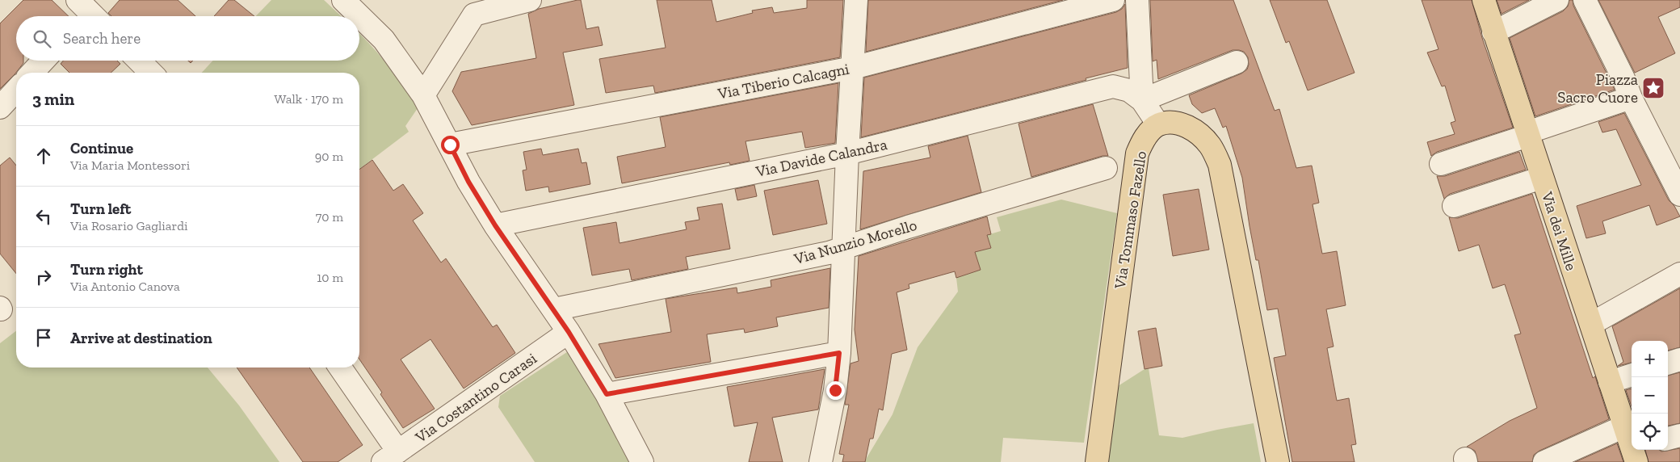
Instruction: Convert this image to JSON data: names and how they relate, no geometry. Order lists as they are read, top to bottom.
{
  "streets": {
    "main road": ["Via Tommaso Fazello", "Via dei Mille"],
    "street": [
      "Via Tiberio Calcagni",
      "Via Davide Calandra",
      "Via Nunzio Morello",
      "Via Costantino Carasi"
    ]
  },
  "places": {
    "place": ["Piazza Sacro Cuore"]
  },
  "page": {
    "search": "Search here",
    "heading": ["3 min", "Walk · 170 m"],
    "list": [
      ["Continue", "Via Maria Montessori", "90 m"],
      ["Turn left", "Via Rosario Gagliardi", "70 m"],
      ["Turn right", "Via Antonio Canova", "10 m"],
      "Arrive at destination"
    ],
    "map_buttons": ["+", "−"]
  }
}
